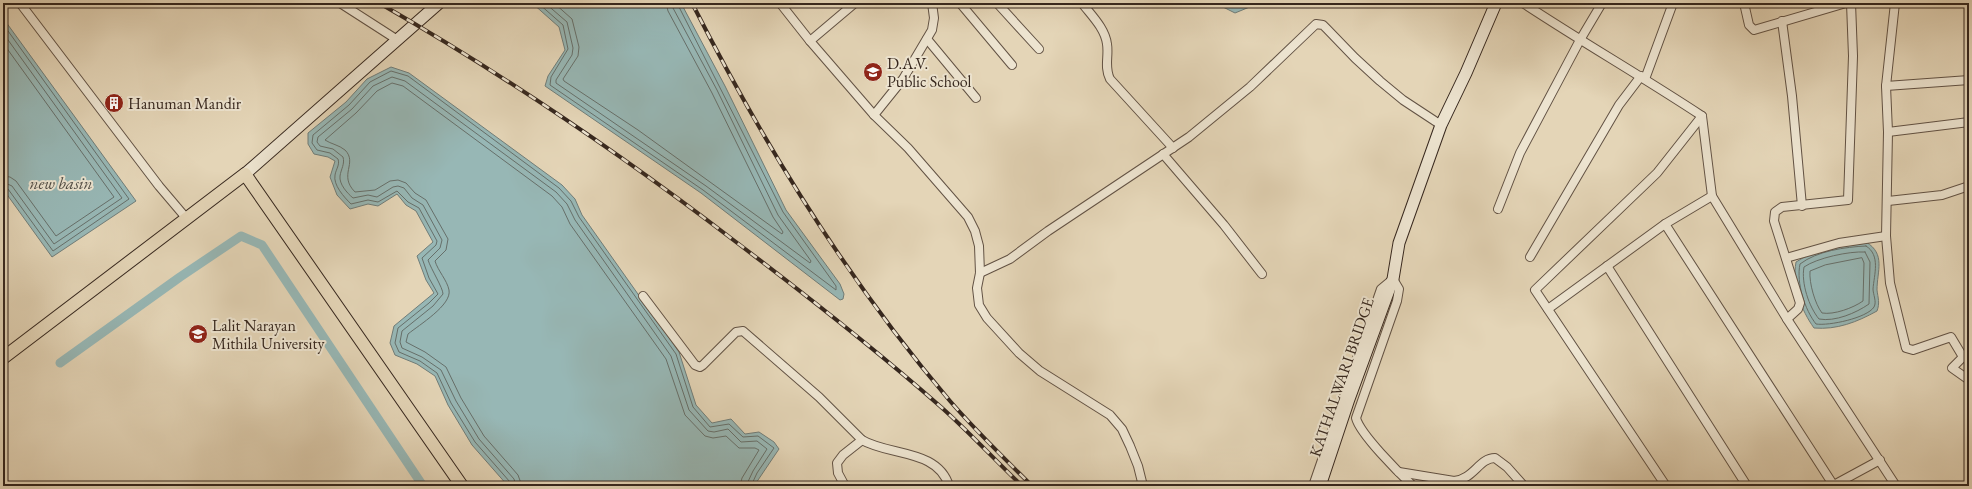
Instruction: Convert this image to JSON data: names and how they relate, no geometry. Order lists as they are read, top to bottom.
{
  "streets": {
    "main road": ["KATHALWARI BRIDGE"]
  },
  "water": ["new basin"],
  "places": {
    "school or university": ["D.A.V. Public School", "Lalit Narayan Mithila University"],
    "building": ["Hanuman Mandir"]
  }
}
